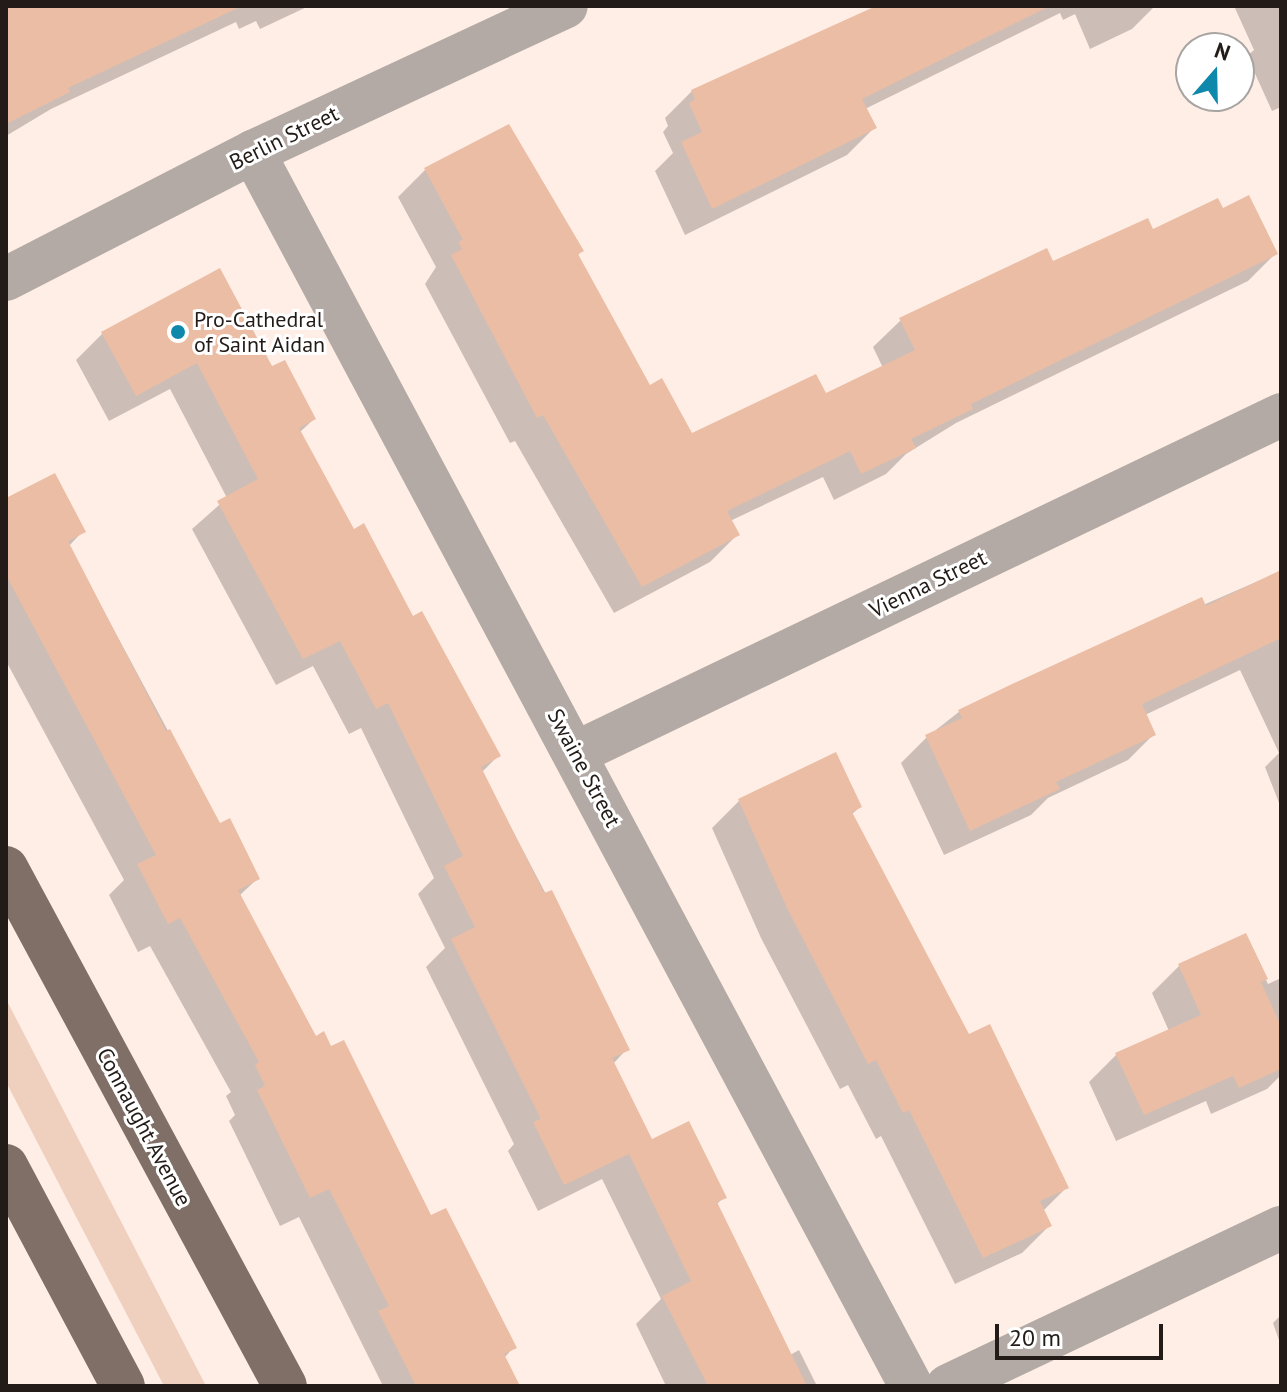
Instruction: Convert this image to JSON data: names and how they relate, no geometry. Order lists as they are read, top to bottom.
{
  "streets": {
    "main road": ["Connaught Avenue"],
    "street": ["Berlin Street", "Vienna Street", "Swaine Street"]
  },
  "crossings": [
    ["Berlin Street", "Swaine Street"],
    ["Vienna Street", "Swaine Street"]
  ],
  "places": ["Pro-Cathedral of Saint Aidan"],
  "scale_bar": "20 m",
  "north": "top"
}
